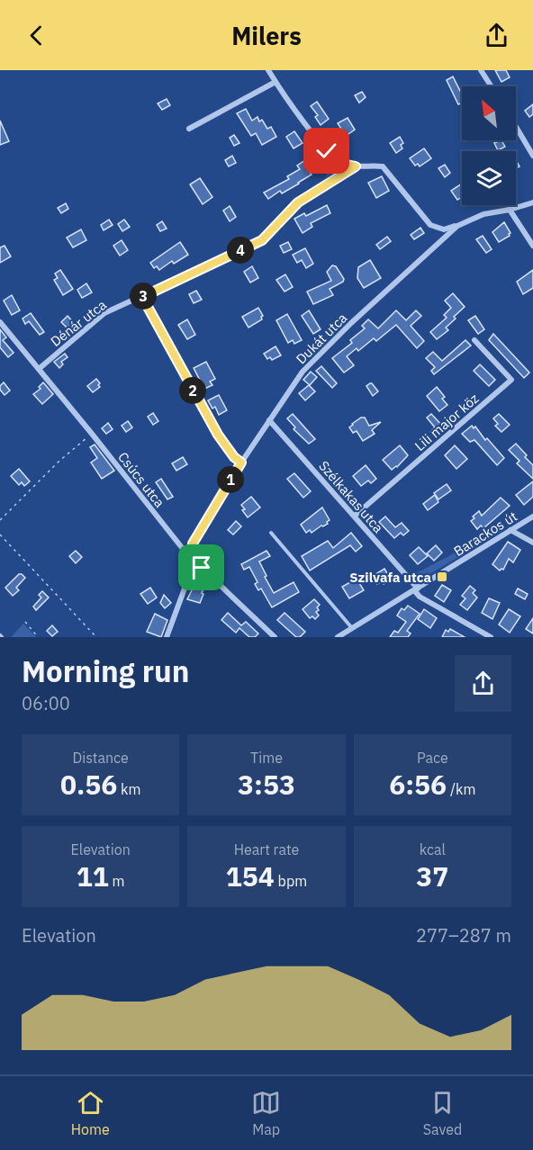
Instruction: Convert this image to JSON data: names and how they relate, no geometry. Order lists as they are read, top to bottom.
{
  "streets": {
    "street": [
      "Dénár utca",
      "Dukát utca",
      "Lili major köz",
      "Csúcs utca",
      "Szélkakas utca",
      "Barackos út"
    ]
  },
  "crossings": [
    ["Dénár utca", "Csúcs utca"],
    ["Dukát utca", "Csúcs utca"],
    ["Dukát utca", "Szélkakas utca"],
    ["Lili major köz", "Szélkakas utca"],
    ["Szélkakas utca", "Barackos út"]
  ],
  "places": {
    "transit": ["Szilvafa utca"]
  },
  "north": "top left",
  "page": {
    "header": "Milers",
    "pins": [
      "4",
      "3",
      "2",
      "1"
    ],
    "heading": ["Morning run", "06:00"],
    "stats": [
      ["Distance", "0.56 km"],
      ["Time", "3:53"],
      ["Pace", "6:56 /km"],
      ["Elevation", "11 m"],
      ["Heart rate", "154 bpm"],
      ["kcal", "37"]
    ],
    "chart": ["Elevation", "277–287 m"],
    "tabs": ["Home", "Map", "Saved"]
  }
}
